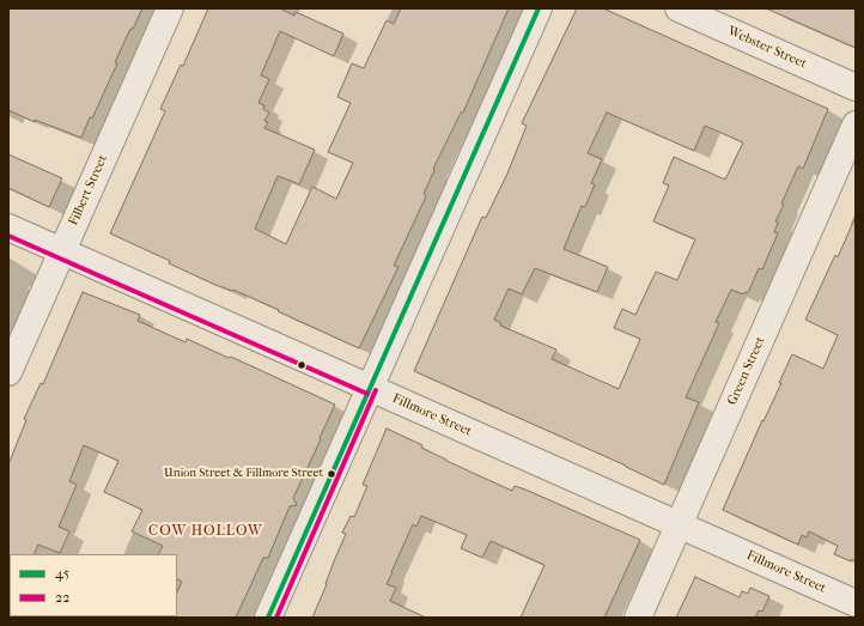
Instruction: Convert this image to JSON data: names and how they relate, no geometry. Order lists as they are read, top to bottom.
{
  "streets": {
    "street": [
      "Webster Street",
      "Filbert Street",
      "Green Street",
      "Fillmore Street"
    ]
  },
  "crossings": [
    ["Filbert Street", "Fillmore Street"],
    ["Green Street", "Fillmore Street"]
  ],
  "districts": ["COW HOLLOW"],
  "places": ["Union Street & Fillmore Street"],
  "lines": ["transit line 45", "transit line 22"],
  "legend": ["45", "22"]
}
